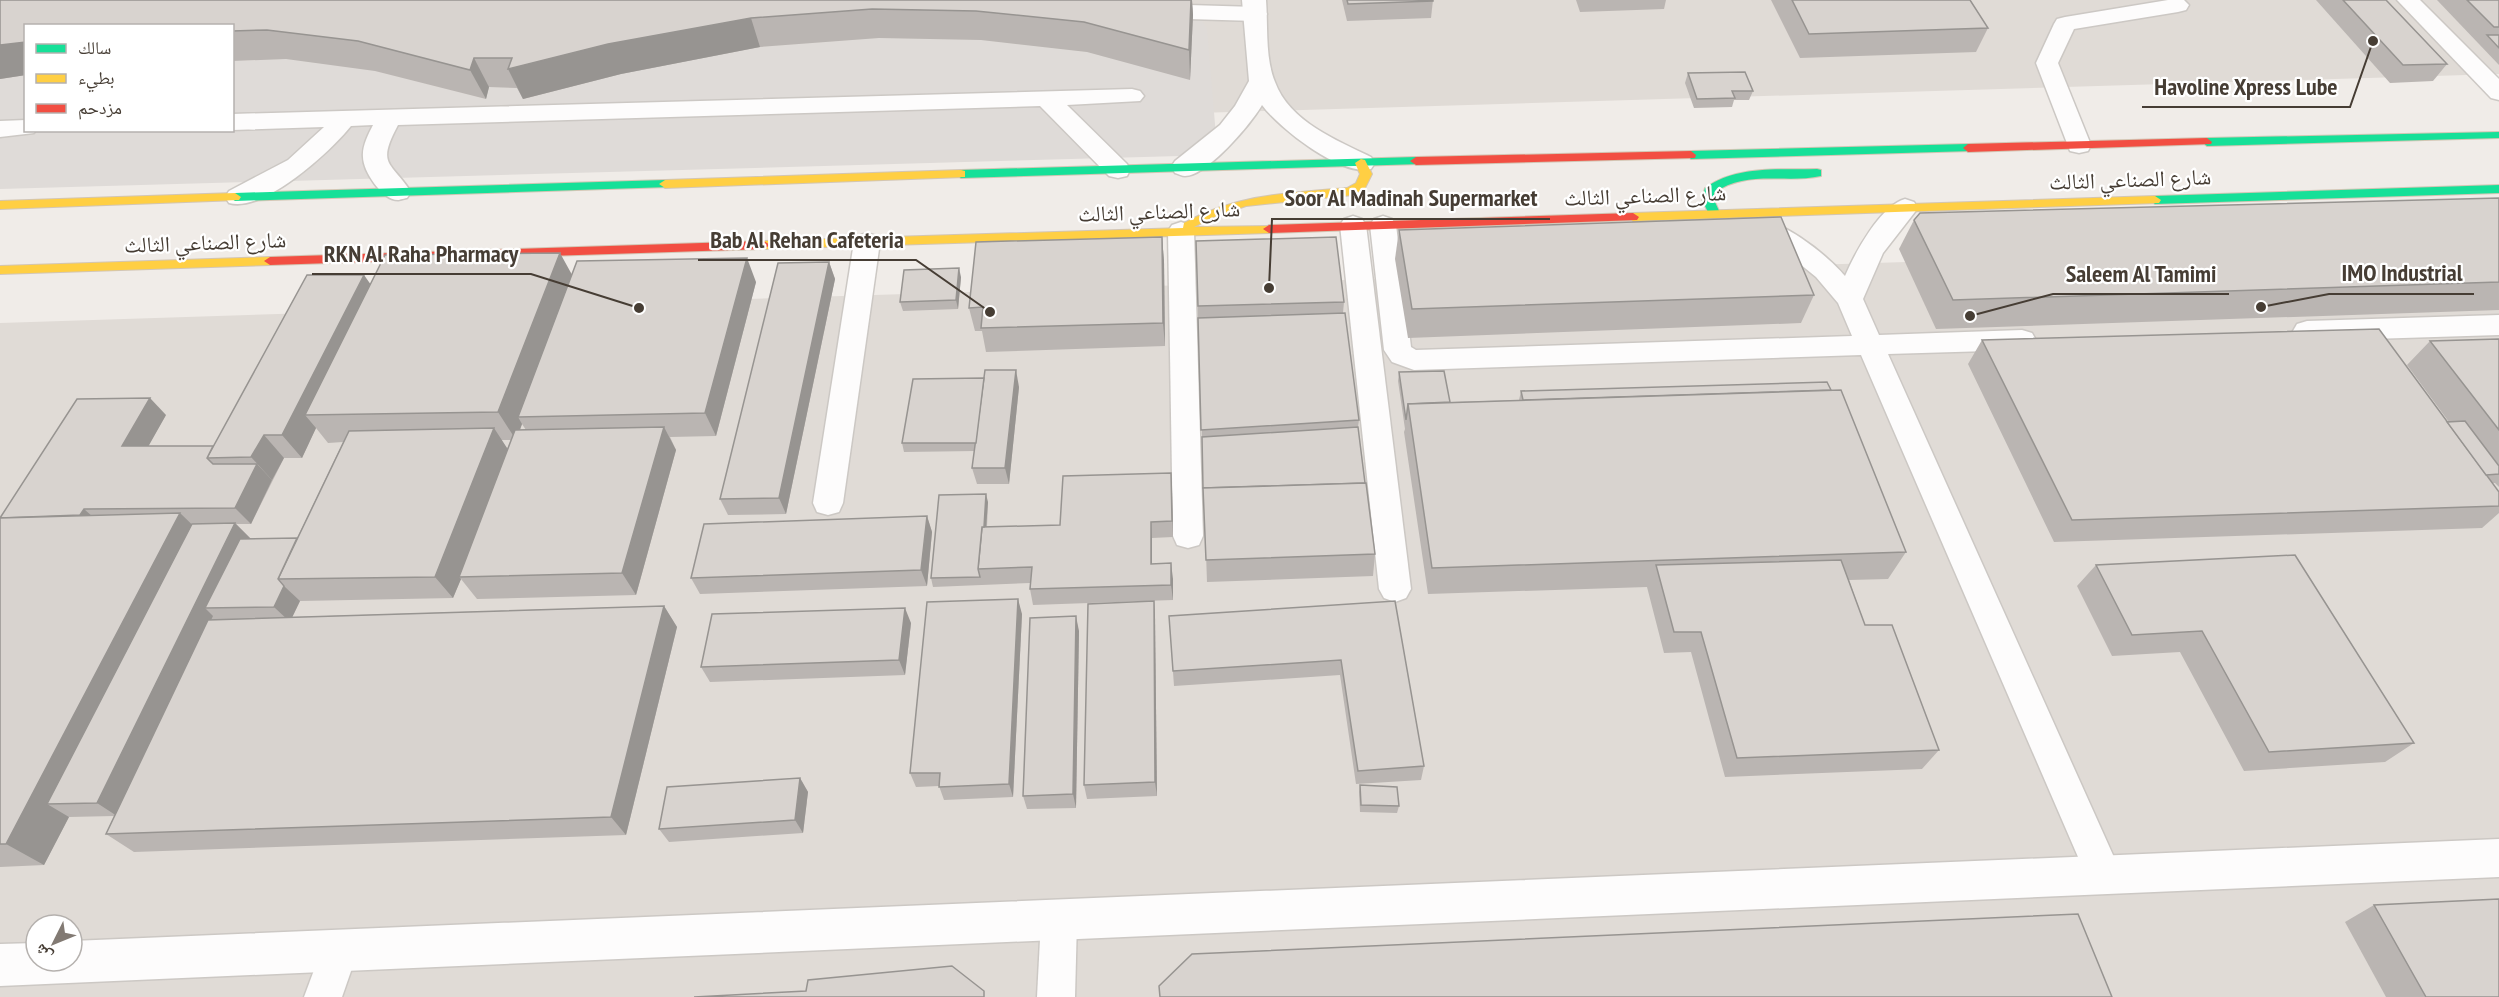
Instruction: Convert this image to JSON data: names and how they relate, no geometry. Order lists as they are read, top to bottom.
{
  "streets": {
    "main road": ["شارع الصناعي الثالث"]
  },
  "places": [
    "Havoline Xpress Lube",
    "Soor Al Madinah Supermarket",
    "IMO Industrial",
    "RKN Al Raha Pharmacy",
    "Bab Al Rehan Cafeteria",
    "Saleem Al Tamimi"
  ],
  "legend": ["سالك", "بطيء", "مزدحم"],
  "north": "bottom left"
}
